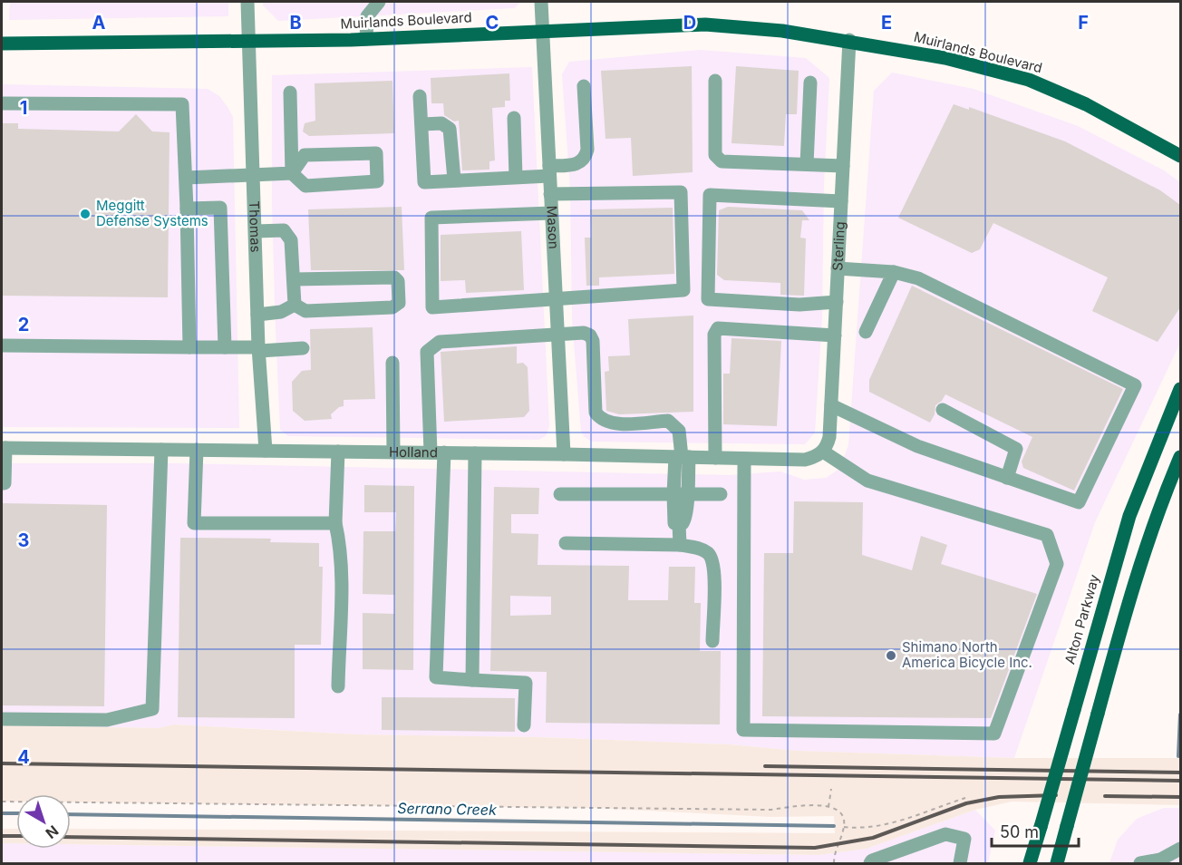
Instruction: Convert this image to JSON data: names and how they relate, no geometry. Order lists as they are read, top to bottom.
{
  "streets": {
    "main road": ["Muirlands Boulevard", "Alton Parkway"],
    "street": [
      "Thomas",
      "Mason",
      "Sterling",
      "Holland"
    ]
  },
  "crossings": [
    ["Muirlands Boulevard", "Thomas"],
    ["Muirlands Boulevard", "Mason"],
    ["Muirlands Boulevard", "Sterling"],
    ["Thomas", "Holland"],
    ["Mason", "Holland"],
    ["Sterling", "Holland"]
  ],
  "water": ["Serrano Creek"],
  "places": ["Meggitt Defense Systems", "Shimano North America Bicycle Inc."],
  "scale_bar": "50 m",
  "north": "bottom right",
  "grid": {
    "columns": [
      "A",
      "B",
      "C",
      "D",
      "E",
      "F"
    ],
    "rows": [
      "1",
      "2",
      "3",
      "4"
    ]
  }
}
